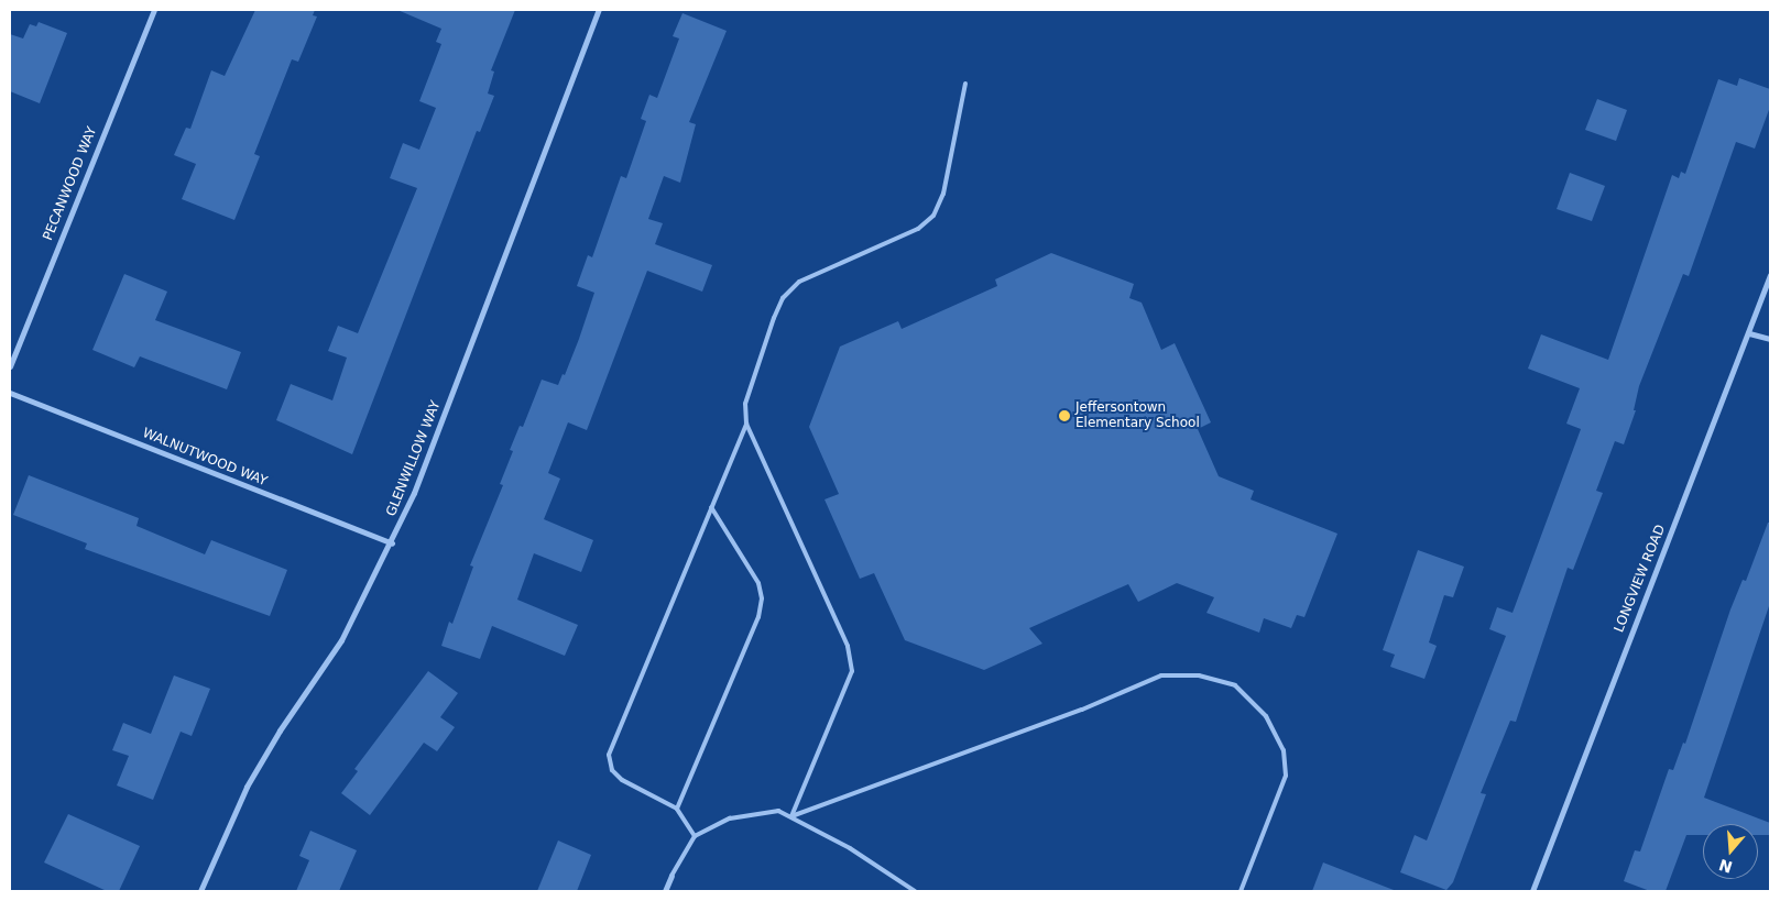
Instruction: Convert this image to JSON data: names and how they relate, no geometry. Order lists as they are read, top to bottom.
{
  "streets": {
    "street": [
      "PECANWOOD WAY",
      "WALNUTWOOD WAY",
      "GLENWILLOW WAY",
      "LONGVIEW ROAD"
    ]
  },
  "crossings": [
    ["WALNUTWOOD WAY", "GLENWILLOW WAY"]
  ],
  "places": ["Jeffersontown Elementary School"],
  "north": "bottom"
}
